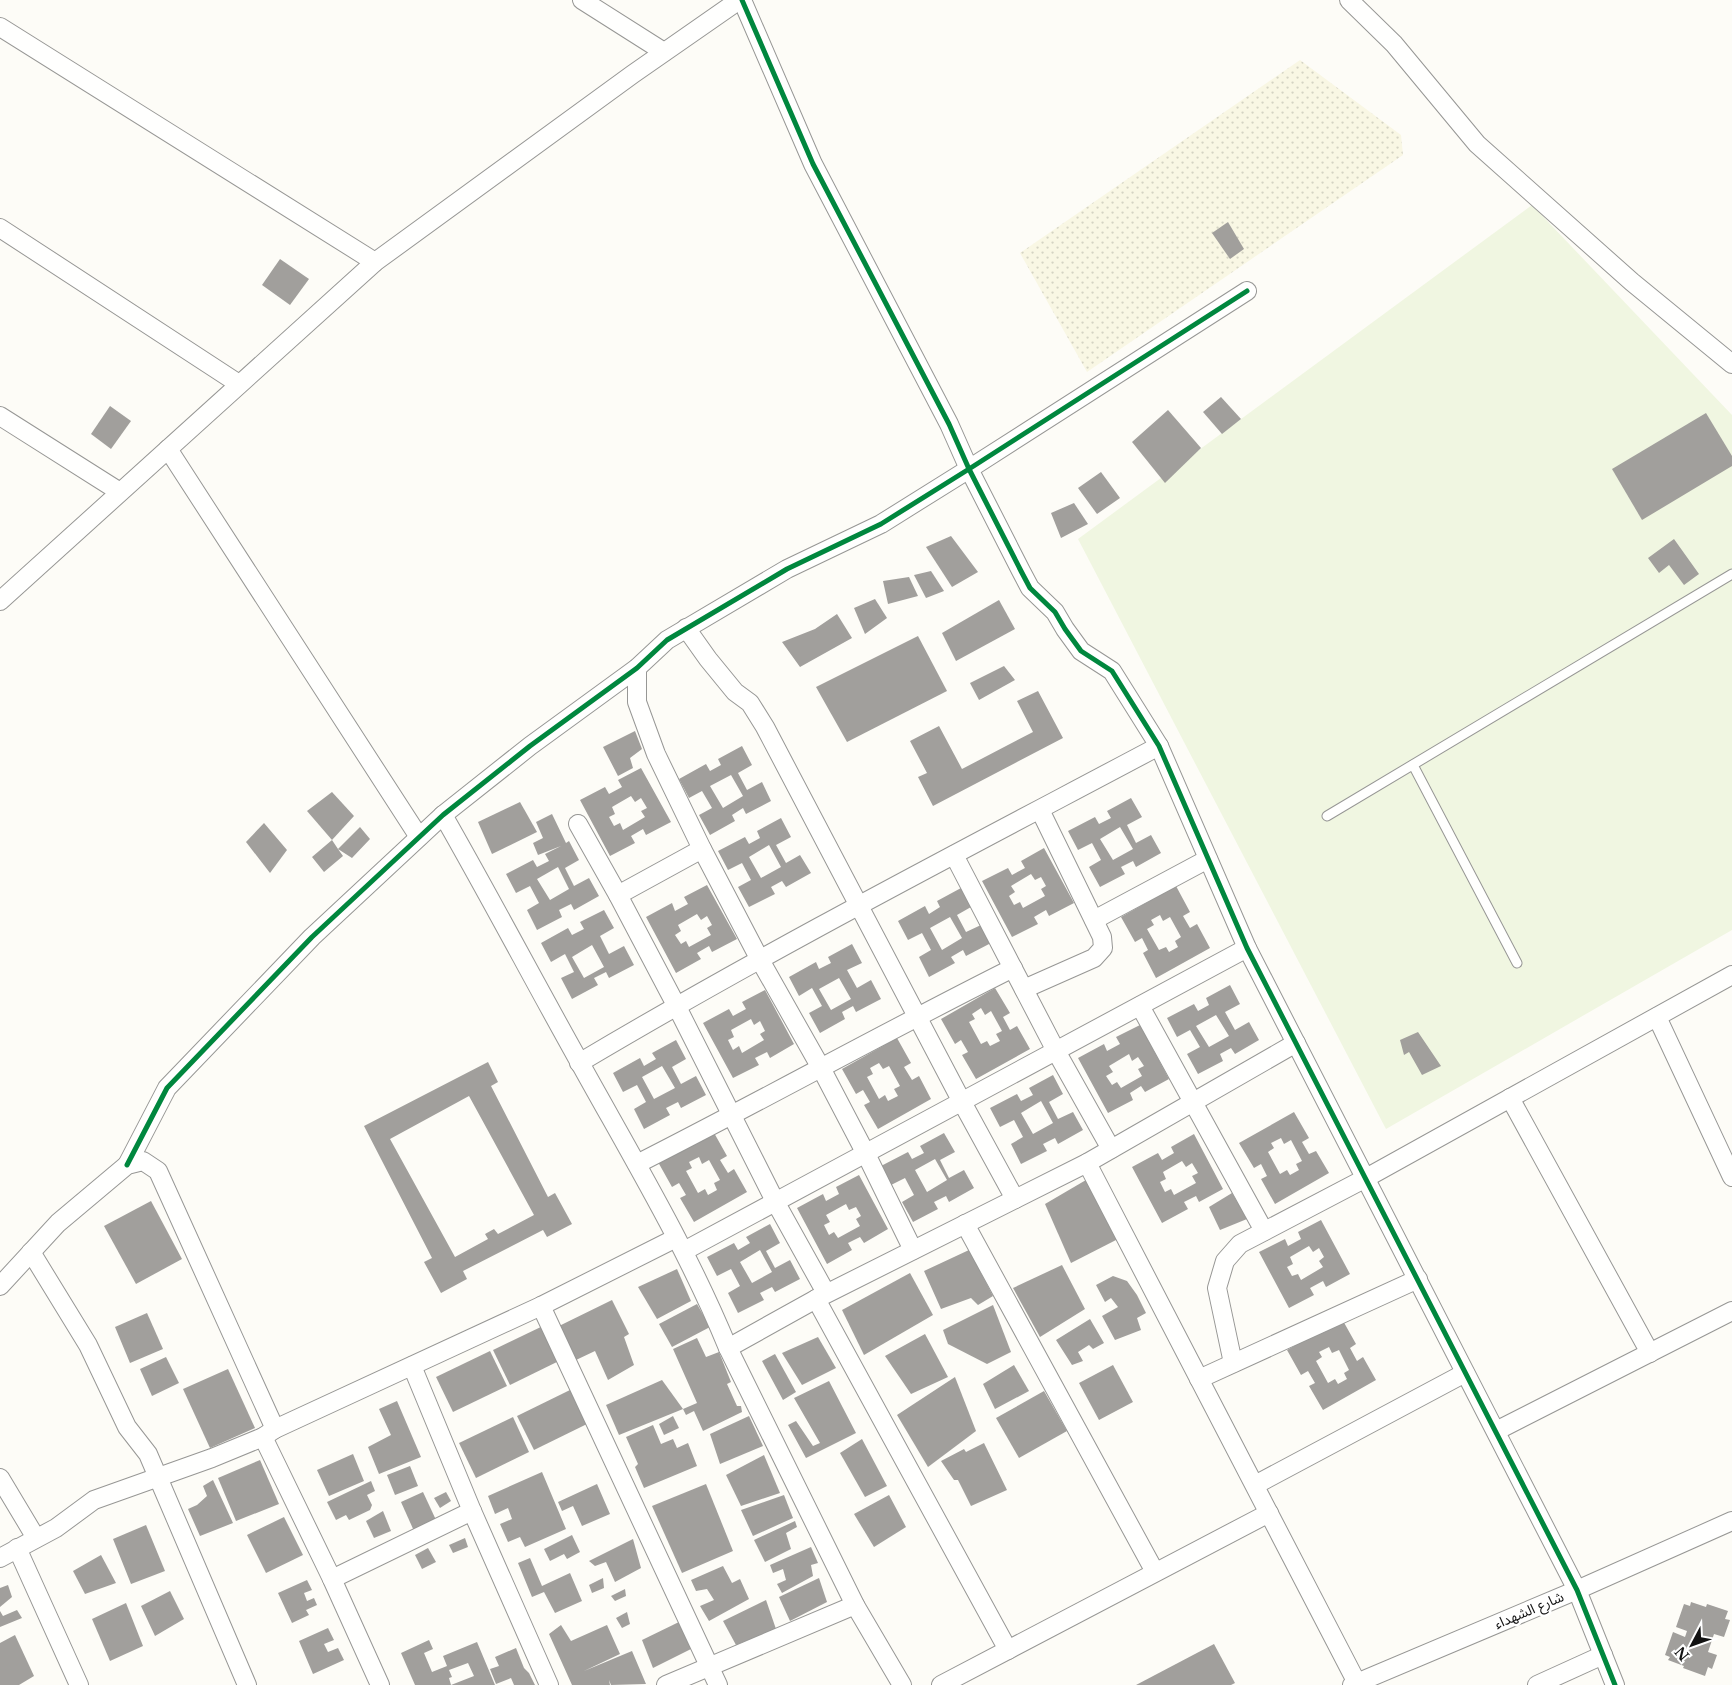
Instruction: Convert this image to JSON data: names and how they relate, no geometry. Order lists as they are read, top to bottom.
{
  "streets": {
    "street": ["شارع الشهداء"]
  },
  "north": "bottom left"
}
